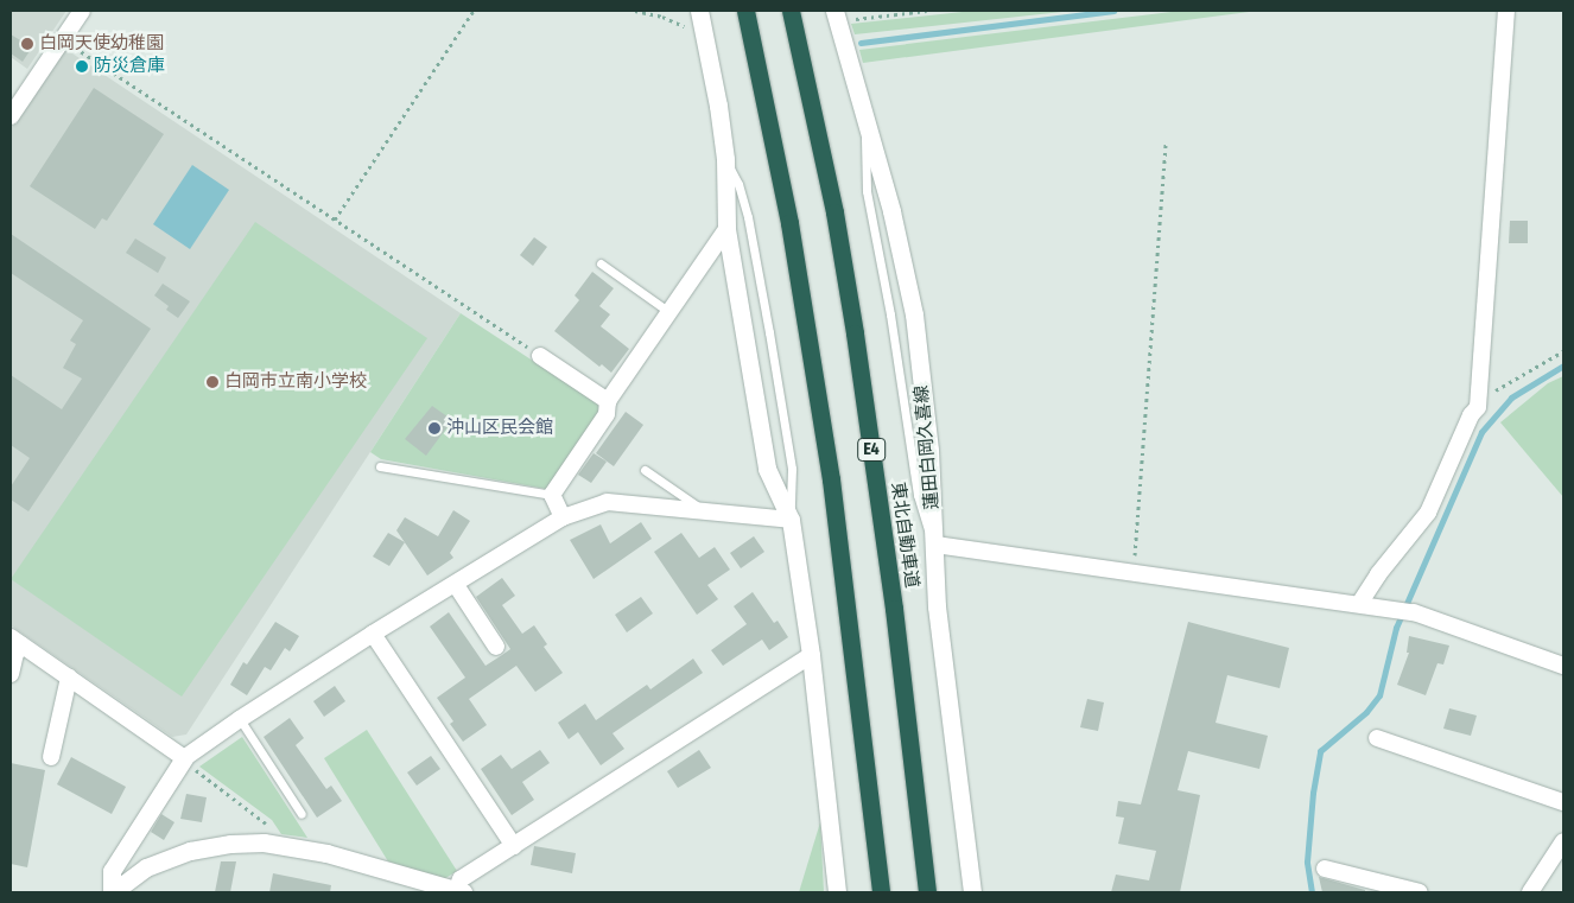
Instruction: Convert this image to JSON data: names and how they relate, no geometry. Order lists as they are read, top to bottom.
{
  "streets": {
    "highway": ["E4", "東北自動車道"],
    "street": ["蓮田白岡久喜線"]
  },
  "places": [
    "白岡天使幼稚園",
    "防災倉庫",
    "白岡市立南小学校",
    "沖山区民会館"
  ]
}
